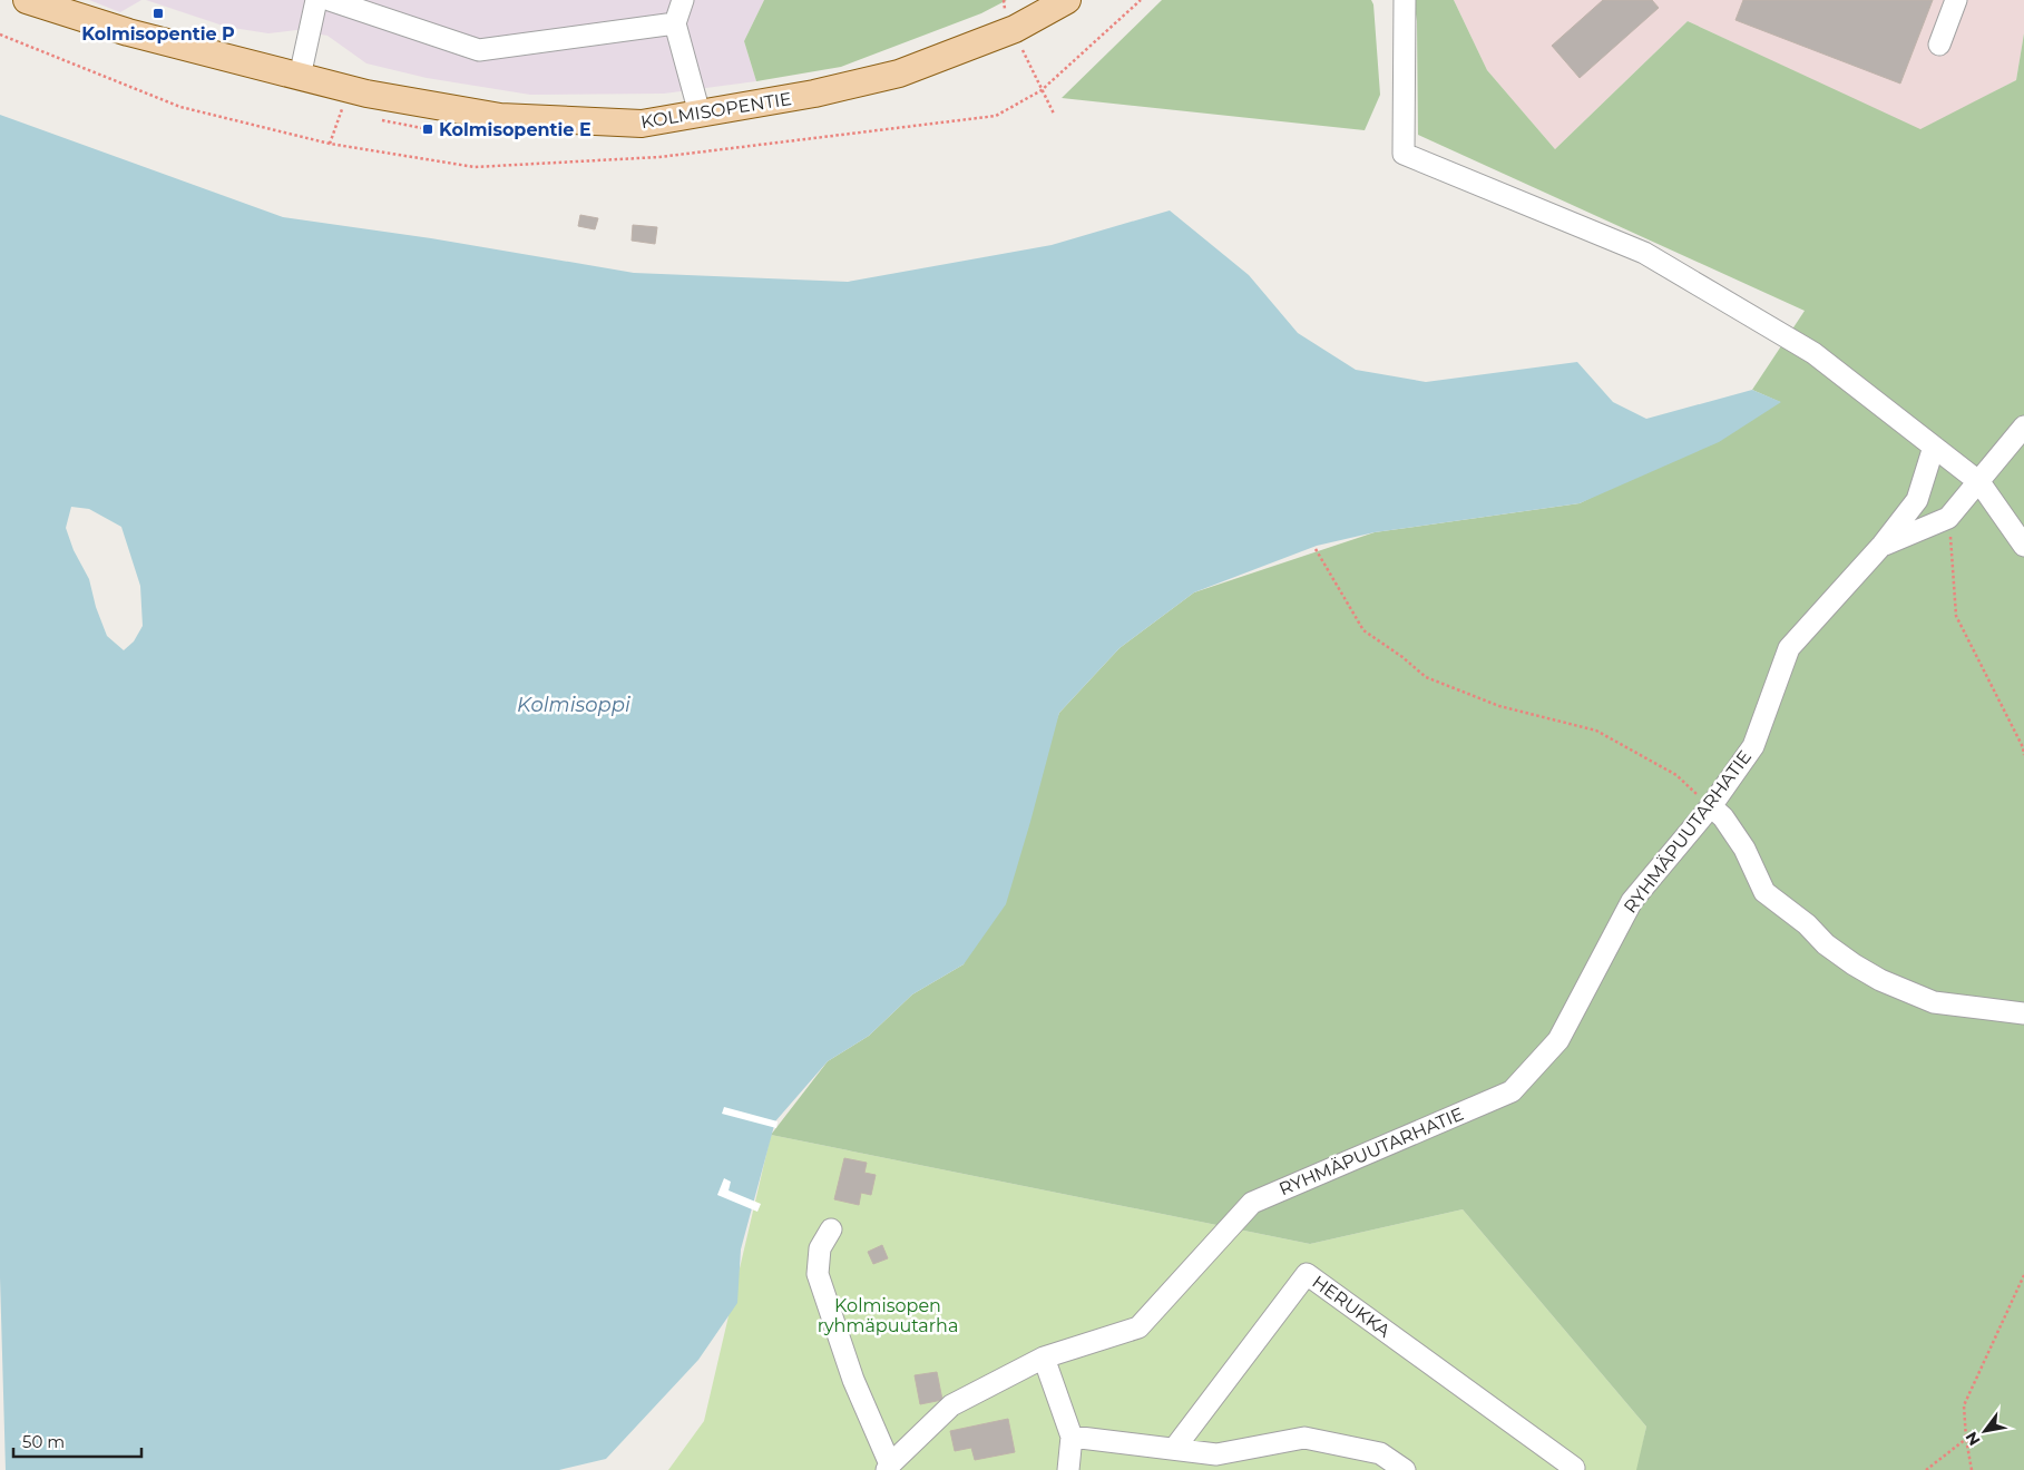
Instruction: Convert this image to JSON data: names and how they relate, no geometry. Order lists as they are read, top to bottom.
{
  "streets": {
    "main road": ["KOLMISOPENTIE"],
    "street": ["RYHMÄPUUTARHATIE", "HERUKKA"]
  },
  "water": ["Kolmisoppi"],
  "parks": ["Kolmisopen ryhmäpuutarha"],
  "places": {
    "transit": ["Kolmisopentie P", "Kolmisopentie E"]
  },
  "scale_bar": "50 m",
  "north": "bottom left"
}
